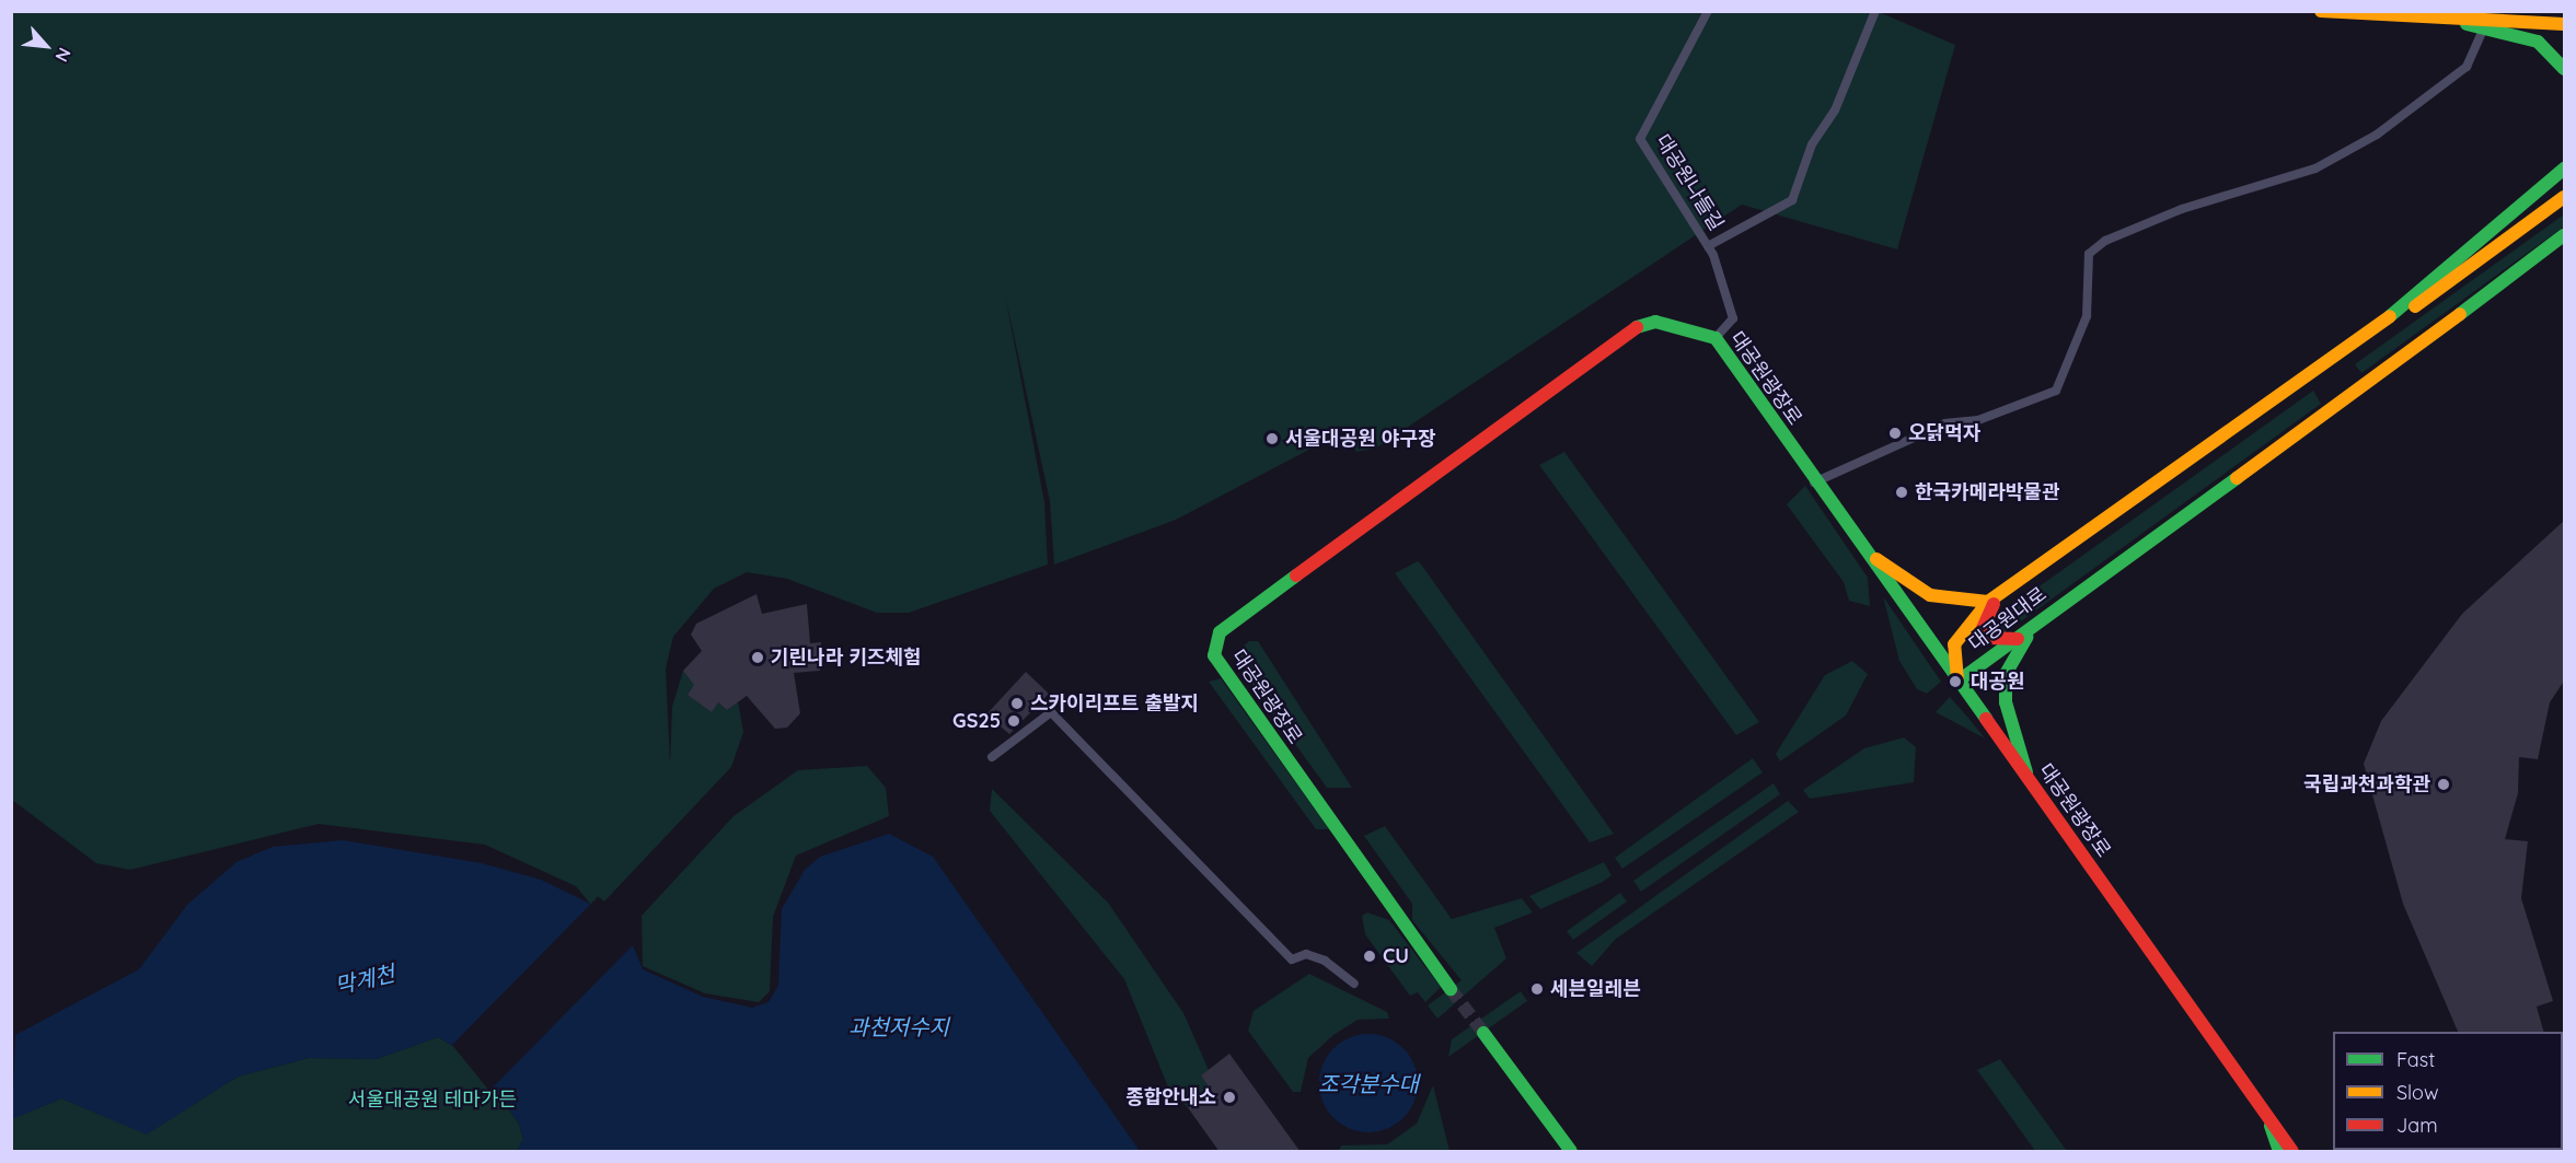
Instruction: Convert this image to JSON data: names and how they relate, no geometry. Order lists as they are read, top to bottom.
{
  "streets": {
    "main road": ["대공원광장로", "대공원대로"],
    "street": ["대공원나들길"]
  },
  "crossings": [
    ["대공원나들길", "대공원광장로"],
    ["대공원광장로", "대공원대로"]
  ],
  "water": ["막계천", "과천저수지", "조각분수대"],
  "parks": ["서울대공원 테마가든"],
  "places": [
    "오닭먹자",
    "서울대공원 야구장",
    "한국카메라박물관",
    "기린나라 키즈체험",
    "대공원",
    "스카이리프트 출발지",
    "GS25",
    "국립과천과학관",
    "CU",
    "세븐일레븐",
    "종합안내소"
  ],
  "legend": ["Fast", "Slow", "Jam"],
  "north": "bottom right"
}
